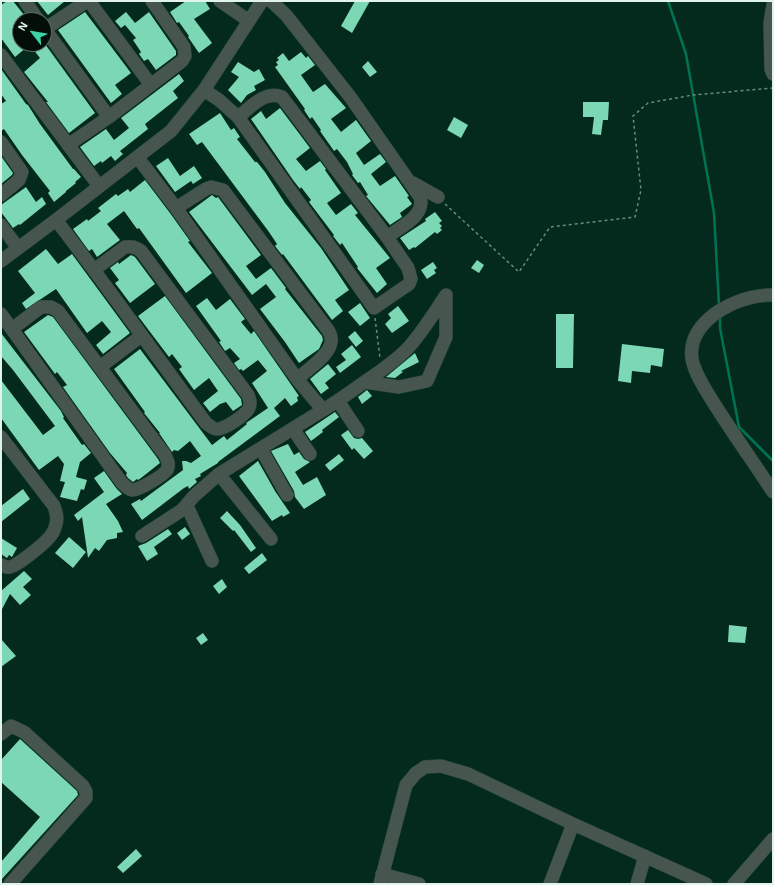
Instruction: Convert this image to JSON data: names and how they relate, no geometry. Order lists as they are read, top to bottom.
{
  "north": "top left"
}
